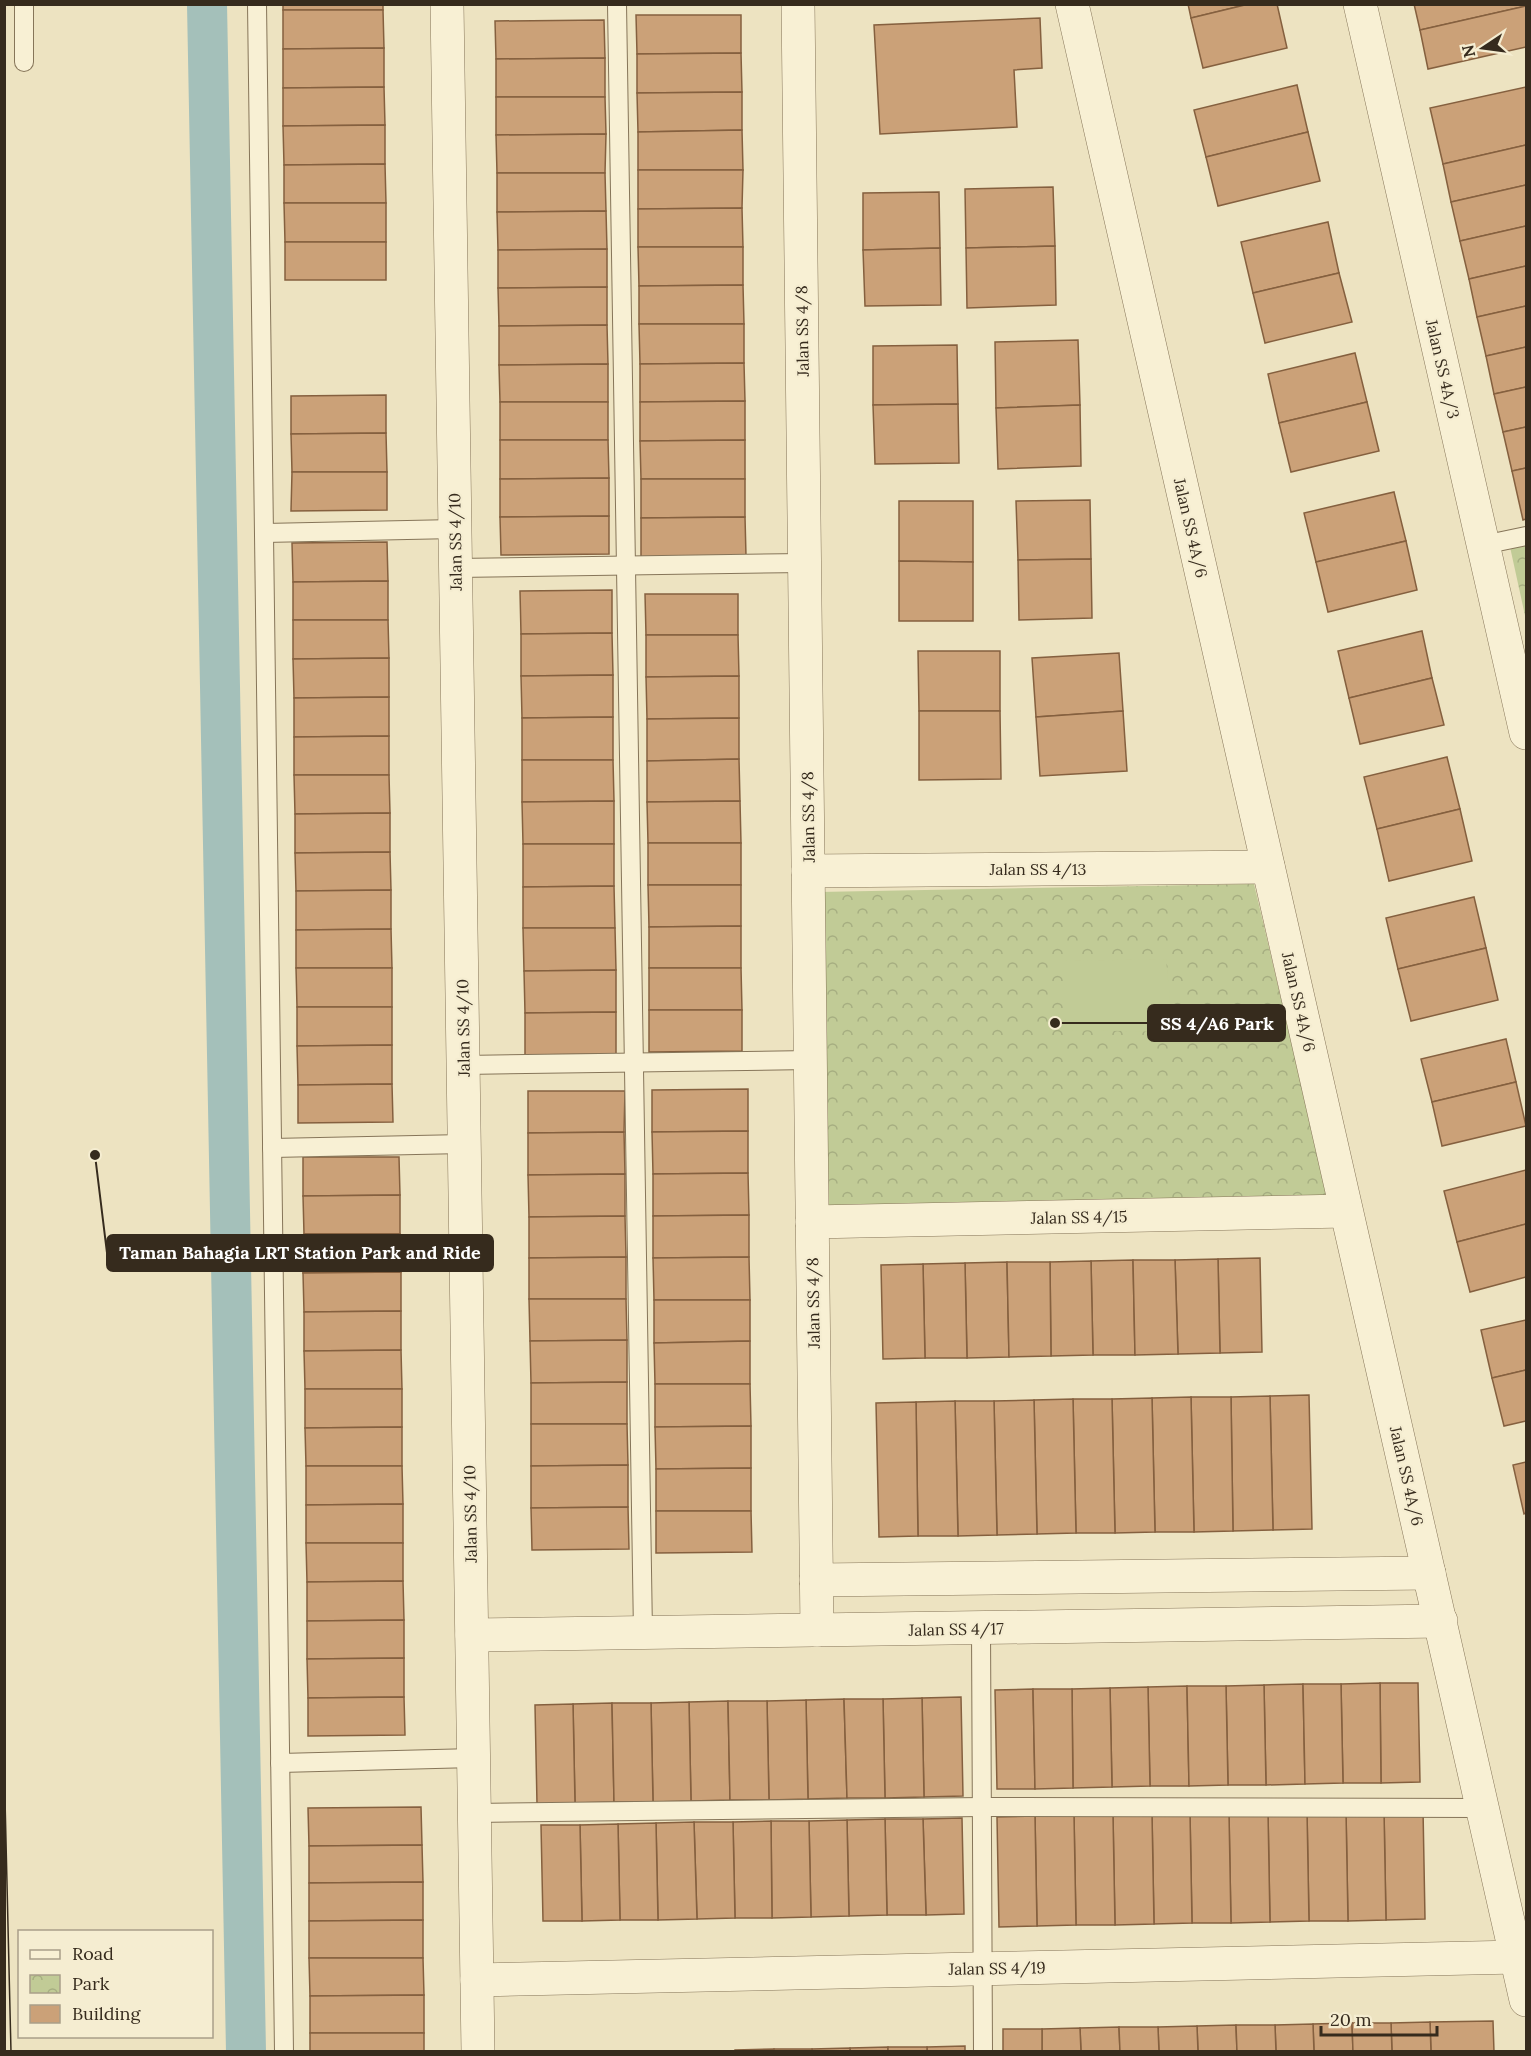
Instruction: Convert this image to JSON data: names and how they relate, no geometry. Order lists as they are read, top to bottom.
{
  "streets": {
    "street": [
      "Jalan SS 4/8",
      "Jalan SS 4A/3",
      "Jalan SS 4A/6",
      "Jalan SS 4/10",
      "Jalan SS 4/13",
      "Jalan SS 4/15",
      "Jalan SS 4/17",
      "Jalan SS 4/19"
    ]
  },
  "crossings": [
    ["Jalan SS 4/8", "Jalan SS 4/13"],
    ["Jalan SS 4/8", "Jalan SS 4/15"],
    ["Jalan SS 4/8", "Jalan SS 4/17"],
    ["Jalan SS 4A/6", "Jalan SS 4/13"],
    ["Jalan SS 4A/6", "Jalan SS 4/15"],
    ["Jalan SS 4A/6", "Jalan SS 4/17"],
    ["Jalan SS 4A/6", "Jalan SS 4/19"],
    ["Jalan SS 4/10", "Jalan SS 4/17"],
    ["Jalan SS 4/10", "Jalan SS 4/19"]
  ],
  "places": ["SS 4/A6 Park", "Taman Bahagia LRT Station Park and Ride"],
  "legend": ["Road", "Park", "Building"],
  "scale_bar": "20 m",
  "north": "left"
}
